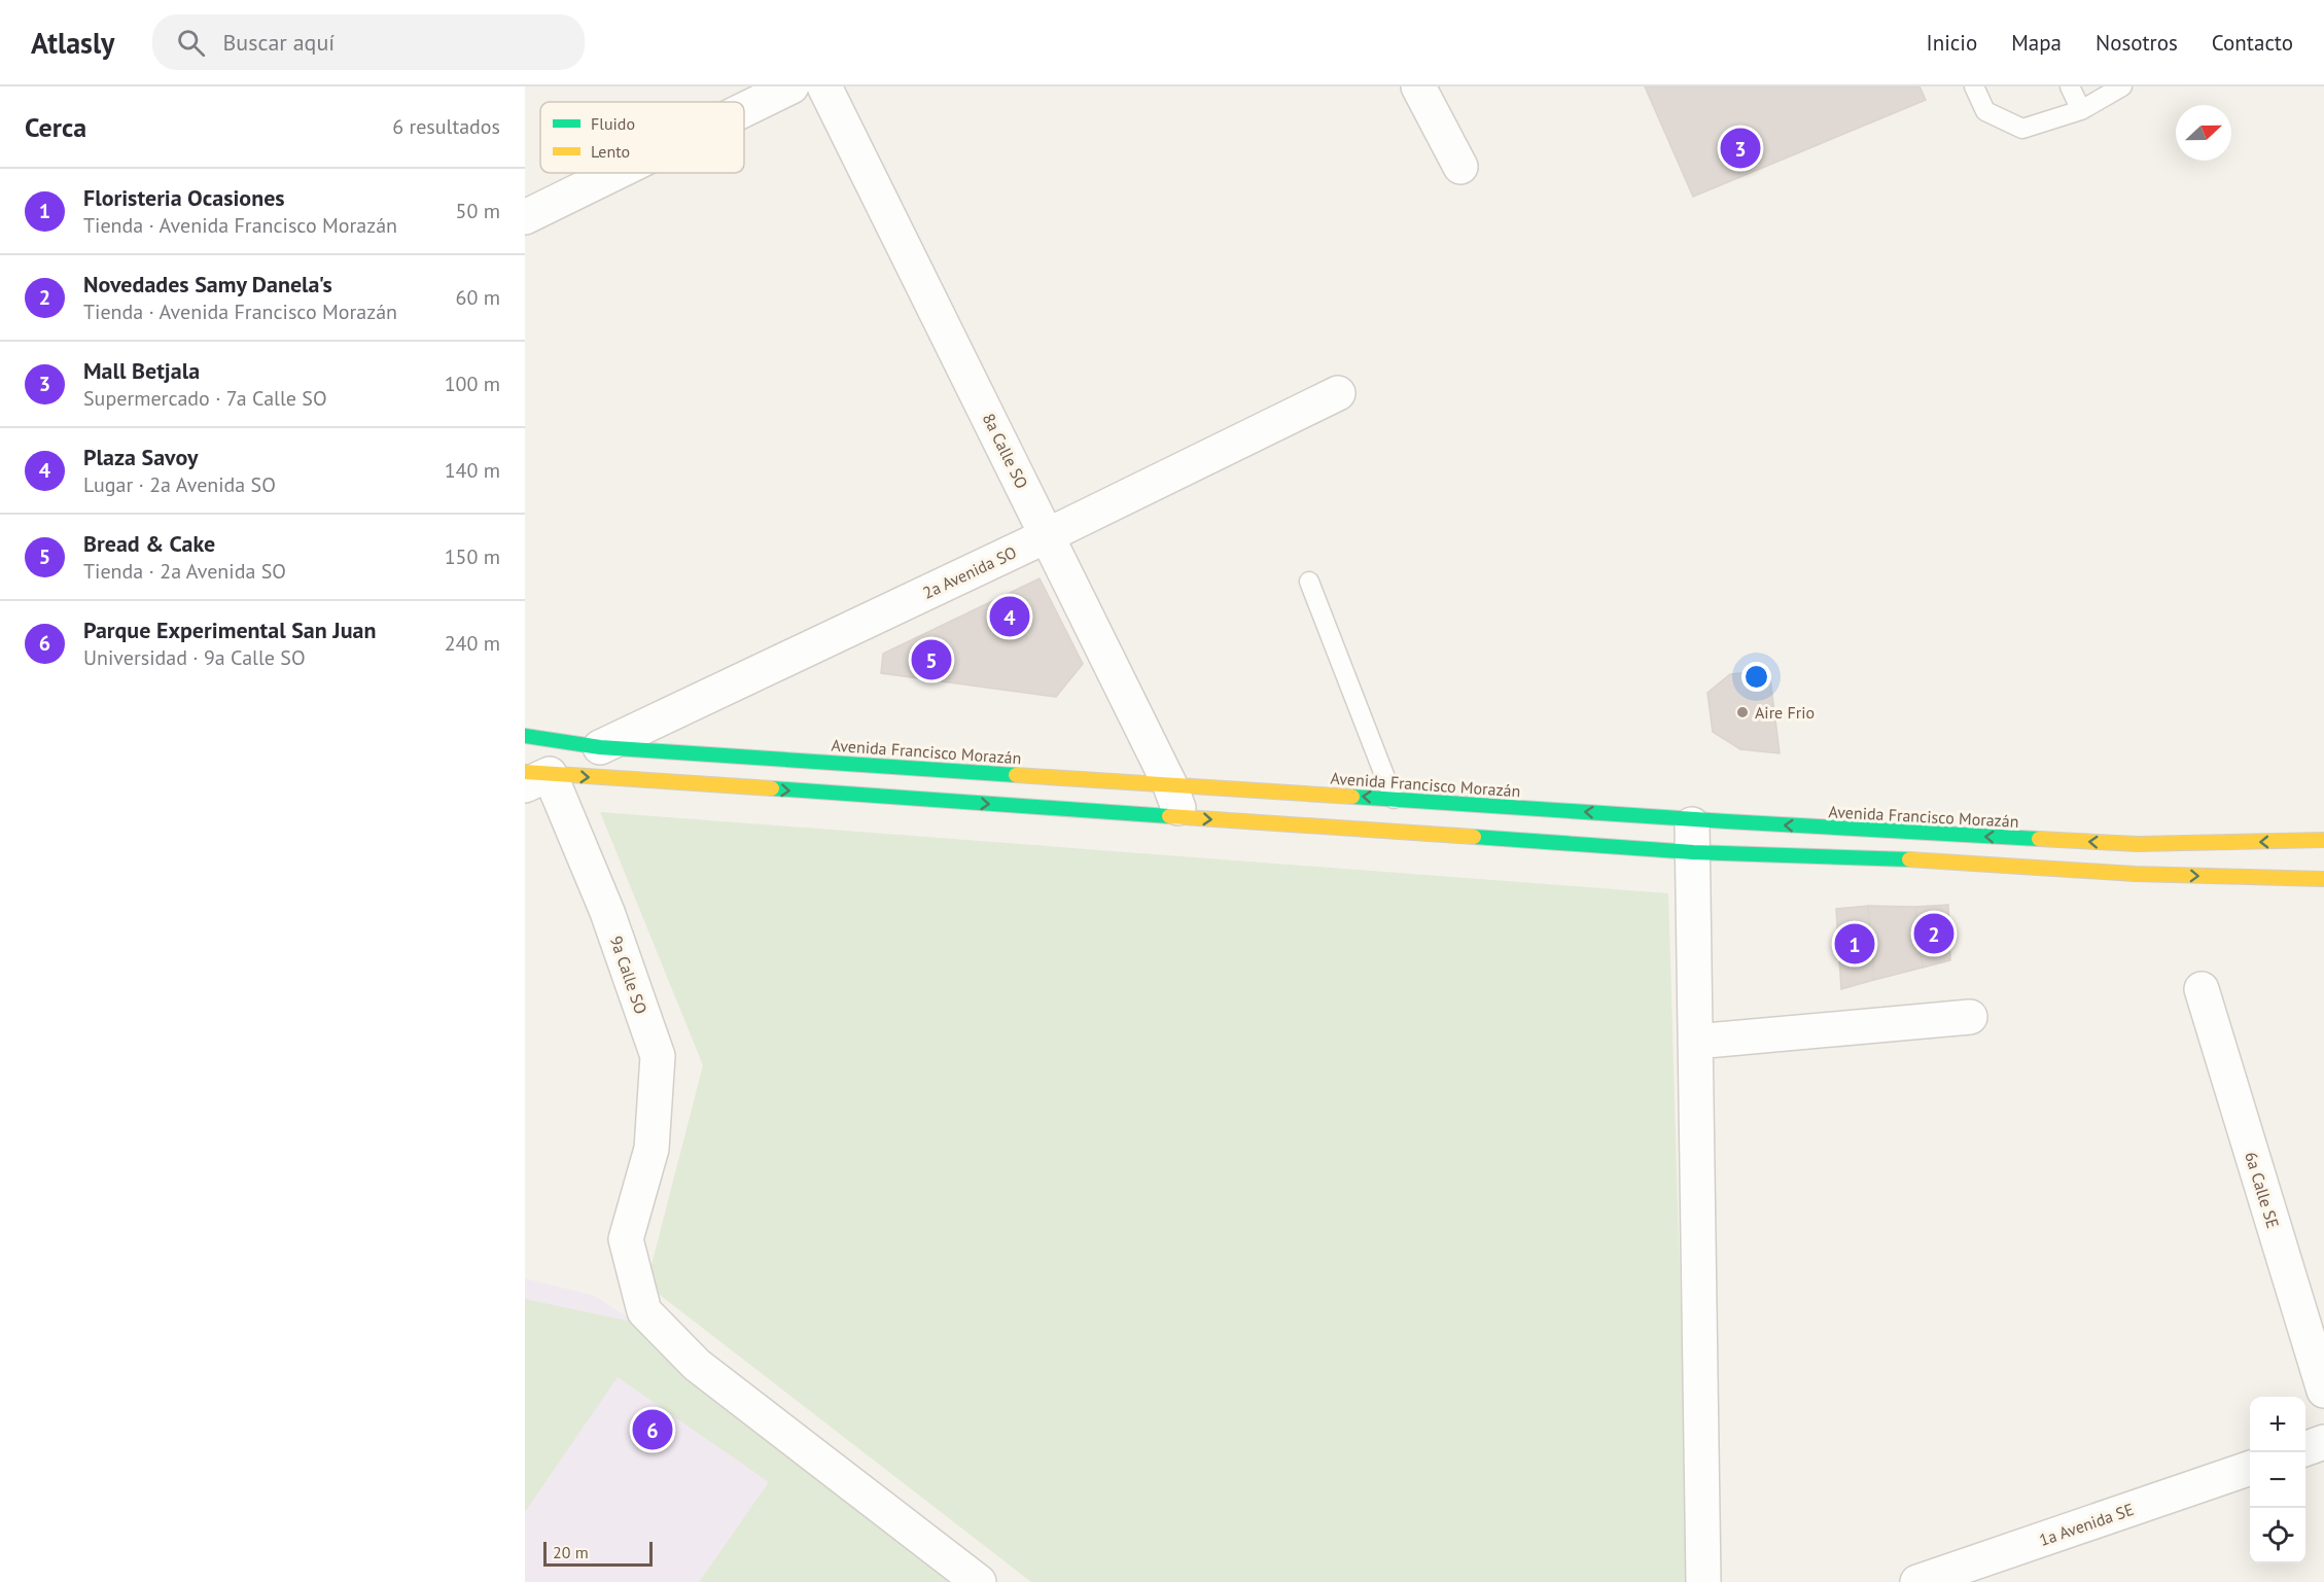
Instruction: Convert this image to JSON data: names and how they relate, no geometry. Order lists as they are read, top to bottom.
{
  "streets": {
    "main road": ["Avenida Francisco Morazán", "9a Calle SO"],
    "street": [
      "8a Calle SO",
      "2a Avenida SO",
      "6a Calle SE",
      "1a Avenida SE"
    ]
  },
  "crossings": [
    ["8a Calle SO", "2a Avenida SO"],
    ["8a Calle SO", "Avenida Francisco Morazán"],
    ["2a Avenida SO", "Avenida Francisco Morazán"],
    ["Avenida Francisco Morazán", "9a Calle SO"]
  ],
  "places": ["Aire Frio"],
  "legend": ["Fluido", "Lento"],
  "scale_bar": "20 m",
  "north": "right",
  "page": {
    "header": "Atlasly",
    "search": "Buscar aquí",
    "nav": [
      "Inicio",
      "Mapa",
      "Nosotros",
      "Contacto"
    ],
    "heading": ["Cerca", "6 resultados"],
    "pins": [
      "3",
      "4",
      "5",
      "2",
      "1",
      "6"
    ],
    "list": [
      {
        "mark": "1",
        "name": "Floristeria Ocasiones",
        "note": "Tienda · Avenida Francisco Morazán",
        "value": "50 m"
      },
      {
        "mark": "2",
        "name": "Novedades Samy Danela's",
        "note": "Tienda · Avenida Francisco Morazán",
        "value": "60 m"
      },
      {
        "mark": "3",
        "name": "Mall Betjala",
        "note": "Supermercado · 7a Calle SO",
        "value": "100 m"
      },
      {
        "mark": "4",
        "name": "Plaza Savoy",
        "note": "Lugar · 2a Avenida SO",
        "value": "140 m"
      },
      {
        "mark": "5",
        "name": "Bread & Cake",
        "note": "Tienda · 2a Avenida SO",
        "value": "150 m"
      },
      {
        "mark": "6",
        "name": "Parque Experimental San Juan",
        "note": "Universidad · 9a Calle SO",
        "value": "240 m"
      }
    ],
    "map_buttons": ["+", "−"],
    "scale": "20 m"
  }
}
